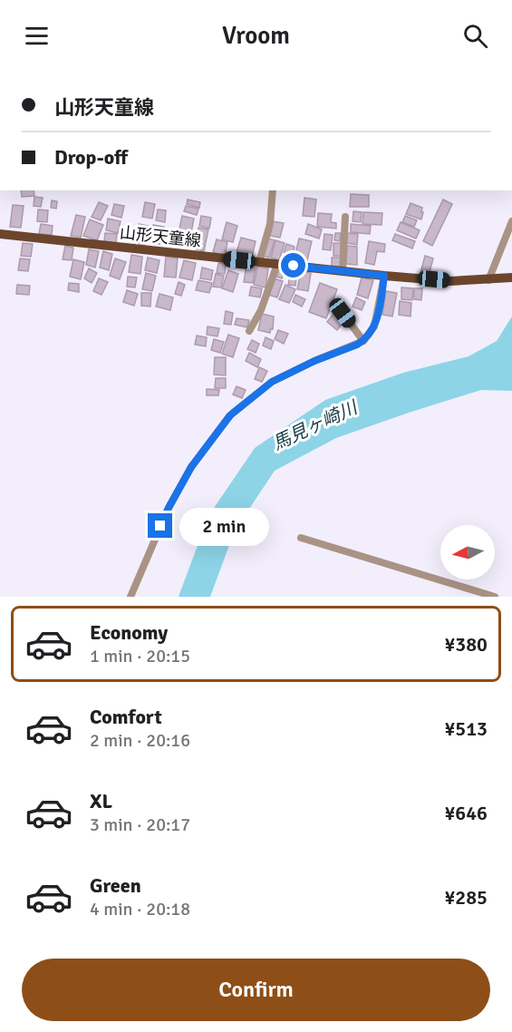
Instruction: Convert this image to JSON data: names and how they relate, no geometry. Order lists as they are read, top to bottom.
{
  "streets": {
    "main road": ["山形天童線"]
  },
  "water": ["馬見ヶ崎川"],
  "north": "left",
  "page": {
    "header": "Vroom",
    "banner": ["山形天童線", "Drop-off"],
    "bubble": "2 min",
    "list": [
      {
        "name": "Economy",
        "note": "1 min · 20:15",
        "value": "¥380"
      },
      {
        "name": "Comfort",
        "note": "2 min · 20:16",
        "value": "¥513"
      },
      {
        "name": "XL",
        "note": "3 min · 20:17",
        "value": "¥646"
      },
      {
        "name": "Green",
        "note": "4 min · 20:18",
        "value": "¥285"
      }
    ],
    "buttons": "Confirm"
  }
}
